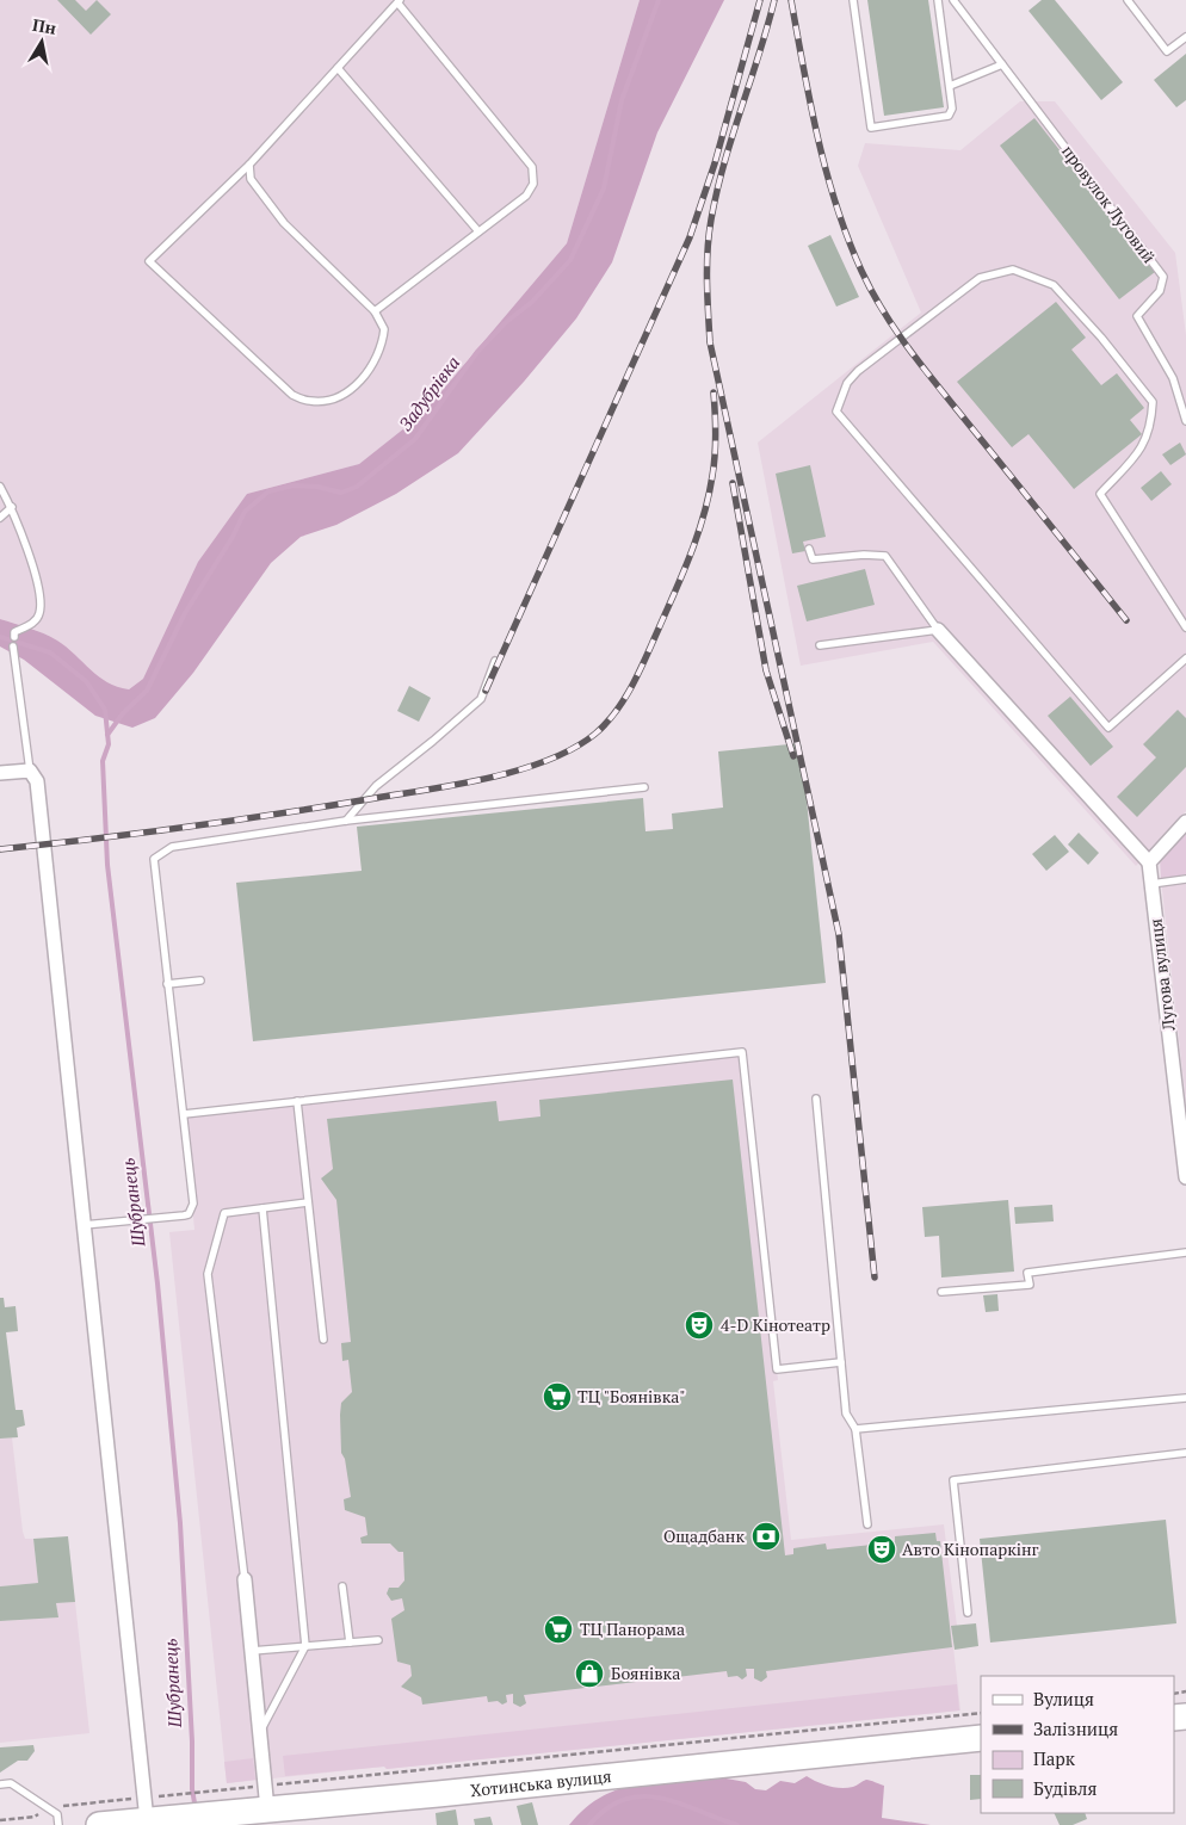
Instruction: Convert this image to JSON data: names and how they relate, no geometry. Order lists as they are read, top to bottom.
{
  "streets": {
    "highway": ["Хотинська вулиця"],
    "street": ["Лугова вулиця"],
    "lane": ["провулок Луговий"]
  },
  "water": ["Задубрівка", "Шубранець"],
  "places": {
    "theatre": ["4-D Кінотеатр", "Авто Кінопаркінг"],
    "supermarket": ["ТЦ \"Боянівка\"", "ТЦ Панорама"],
    "bank": ["Ощадбанк"],
    "shop": ["Боянівка"]
  },
  "legend": [
    "Вулиця",
    "Залізниця",
    "Парк",
    "Будівля"
  ],
  "north": "top"
}
